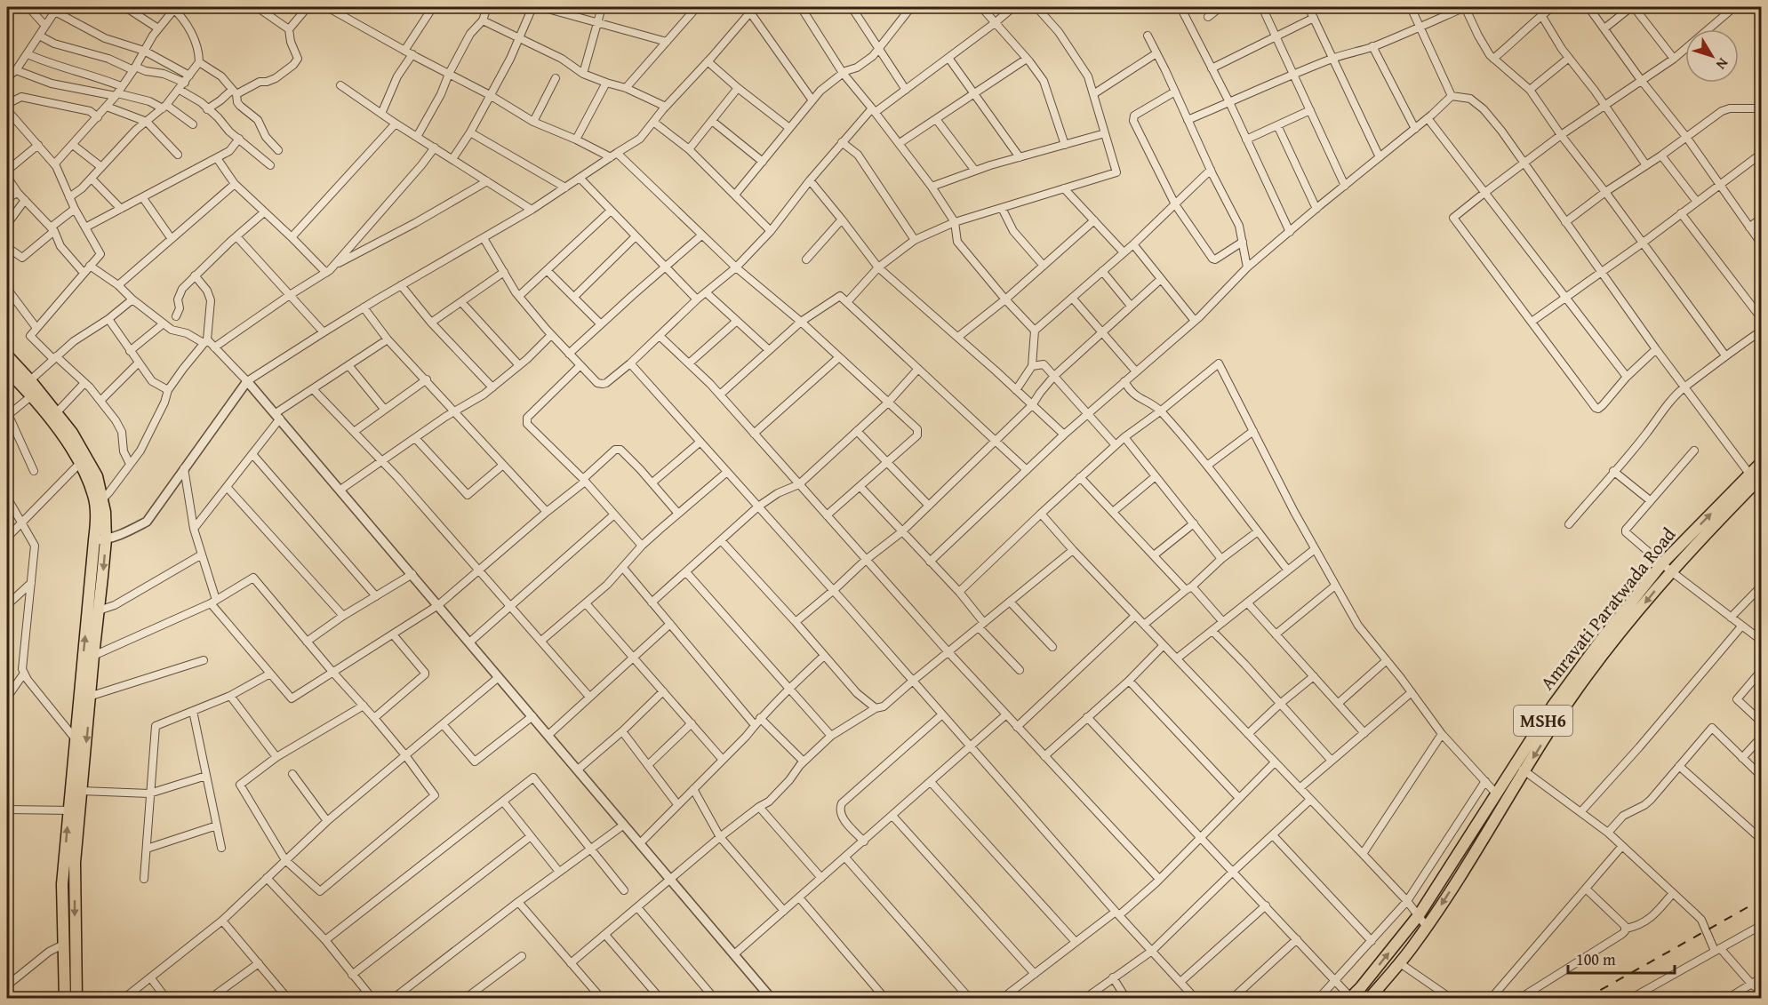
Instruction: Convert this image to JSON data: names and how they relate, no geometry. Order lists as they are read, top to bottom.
{
  "streets": {
    "main road": ["Amravati Paratwada Road", "MSH6"]
  },
  "scale_bar": "100 m",
  "north": "bottom right"
}
